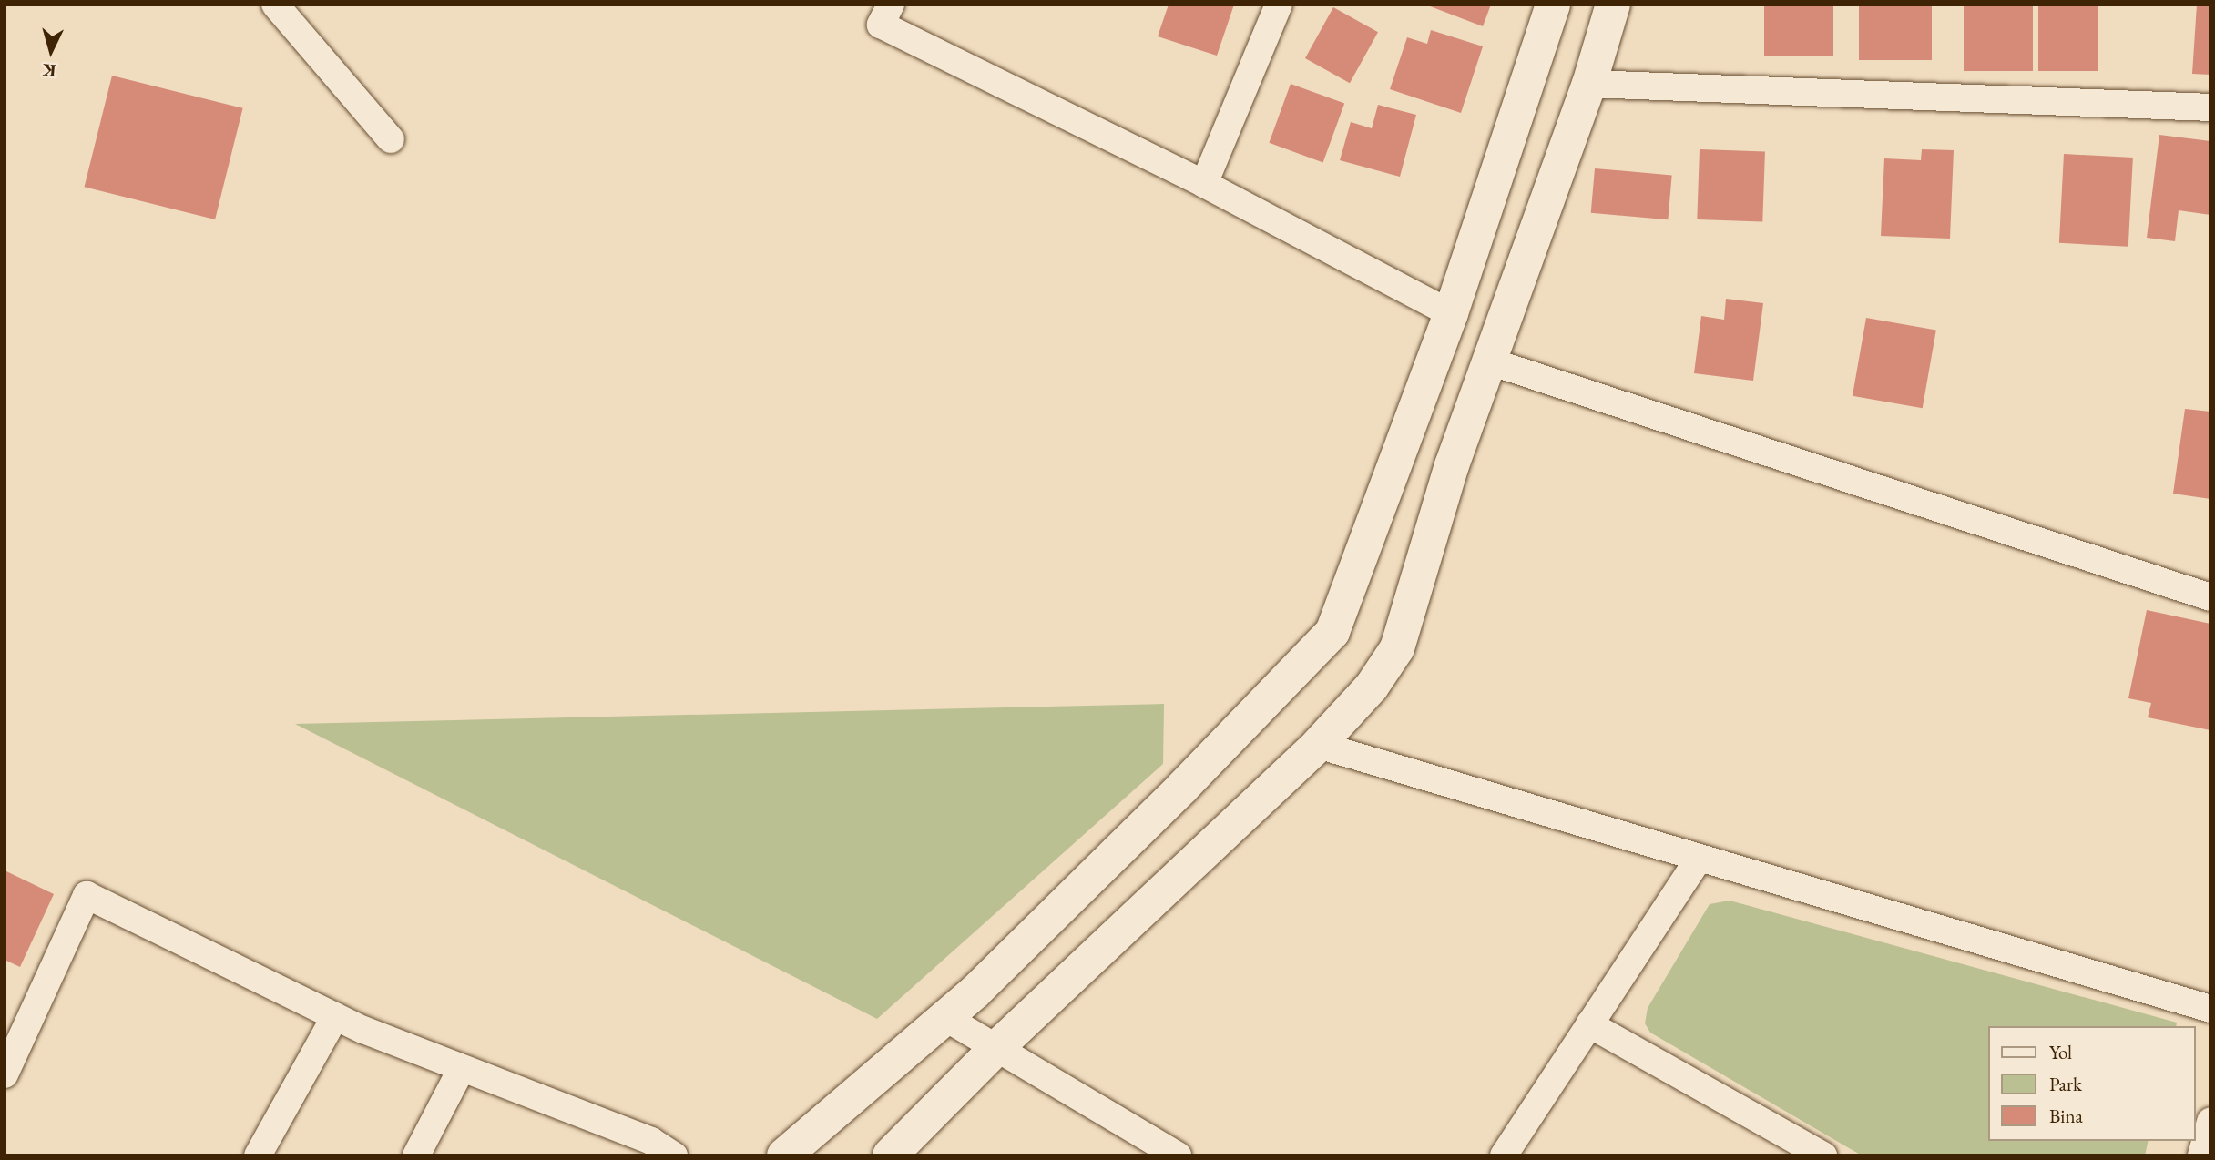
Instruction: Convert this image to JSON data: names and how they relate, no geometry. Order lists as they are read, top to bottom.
{
  "legend": ["Yol", "Park", "Bina"],
  "north": "bottom"
}
